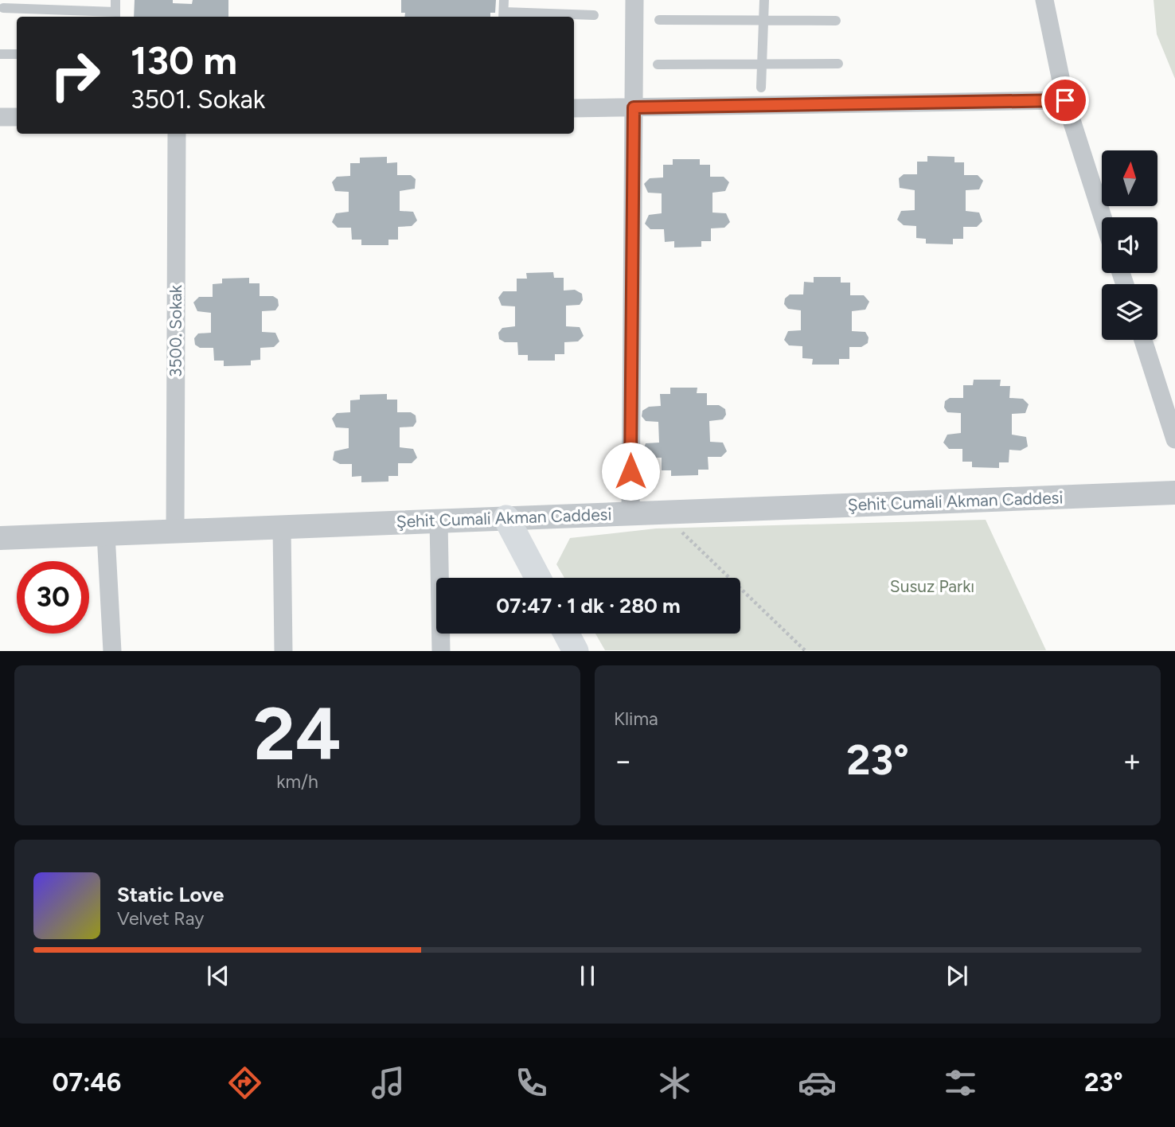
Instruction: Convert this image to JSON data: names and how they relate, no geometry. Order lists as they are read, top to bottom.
{
  "streets": {
    "street": ["3500. Sokak", "Şehit Cumali Akman Caddesi"]
  },
  "crossings": [
    ["3500. Sokak", "Şehit Cumali Akman Caddesi"]
  ],
  "parks": ["Susuz Parkı"],
  "north": "top",
  "page": {
    "turn": ["130 m", "3501. Sokak"],
    "limit": "30",
    "trip": "07:47 · 1 dk · 280 m",
    "tile": [
      ["24", "km/h"],
      "Klima"
    ],
    "heat": ["−", "23°", "+"],
    "song": ["Static Love", "Velvet Ray"],
    "tabs": ["07:46", "23°"]
  }
}
